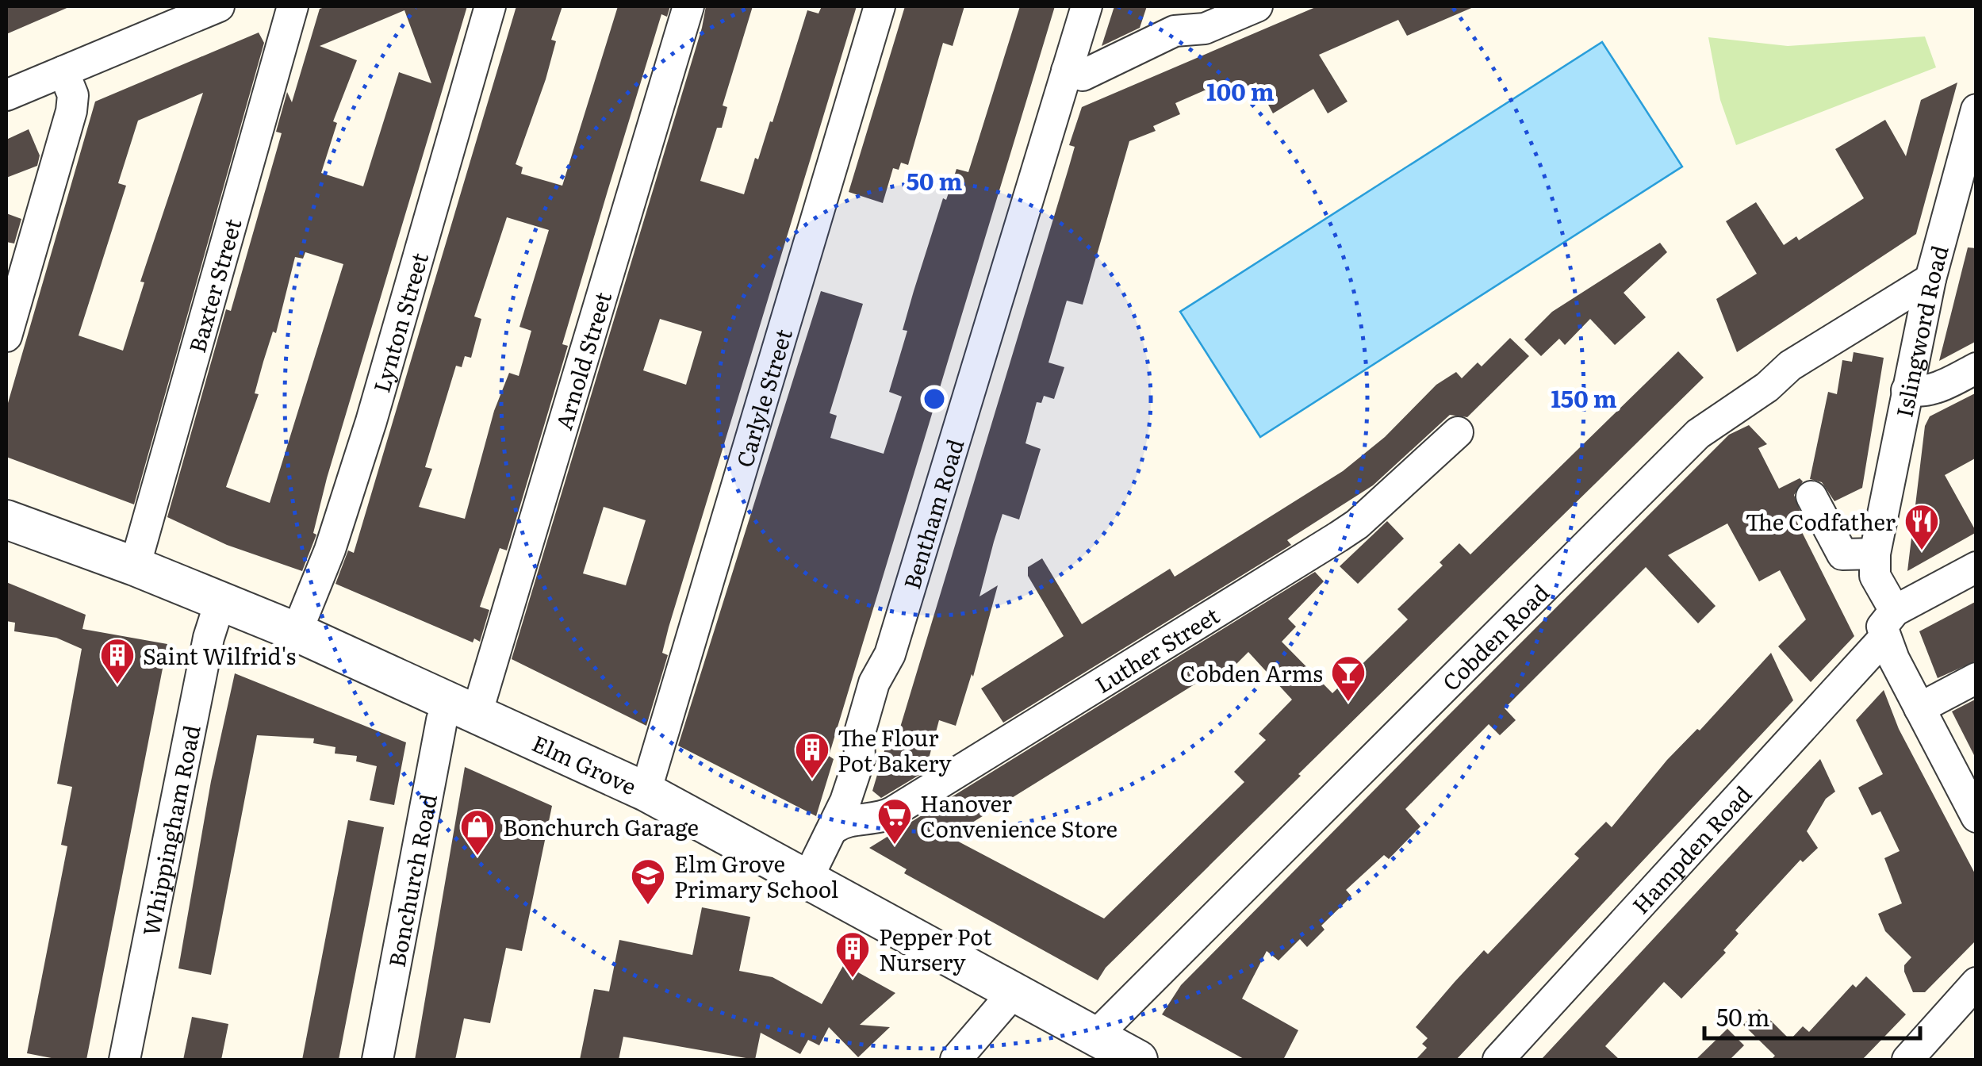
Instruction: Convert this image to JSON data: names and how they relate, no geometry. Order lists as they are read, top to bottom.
{
  "streets": {
    "street": [
      "Baxter Street",
      "Lynton Street",
      "Islingword Road",
      "Arnold Street",
      "Carlyle Street",
      "Bentham Road",
      "Cobden Road",
      "Luther Street",
      "Elm Grove",
      "Whippingham Road",
      "Hampden Road",
      "Bonchurch Road"
    ]
  },
  "crossings": [
    ["Baxter Street", "Elm Grove"],
    ["Lynton Street", "Elm Grove"],
    ["Islingword Road", "Cobden Road"],
    ["Islingword Road", "Hampden Road"],
    ["Arnold Street", "Elm Grove"],
    ["Arnold Street", "Bonchurch Road"],
    ["Carlyle Street", "Elm Grove"],
    ["Bentham Road", "Luther Street"],
    ["Bentham Road", "Elm Grove"],
    ["Cobden Road", "Elm Grove"],
    ["Elm Grove", "Whippingham Road"],
    ["Elm Grove", "Bonchurch Road"]
  ],
  "places": {
    "restaurant": ["The Codfather"],
    "building": ["Saint Wilfrid's", "The Flour Pot Bakery", "Pepper Pot Nursery"],
    "bar": ["Cobden Arms"],
    "supermarket": ["Hanover Convenience Store"],
    "shop": ["Bonchurch Garage"],
    "school or university": ["Elm Grove Primary School"]
  },
  "scale_bar": "50 m",
  "rings": ["100 m", "50 m", "150 m"]
}
